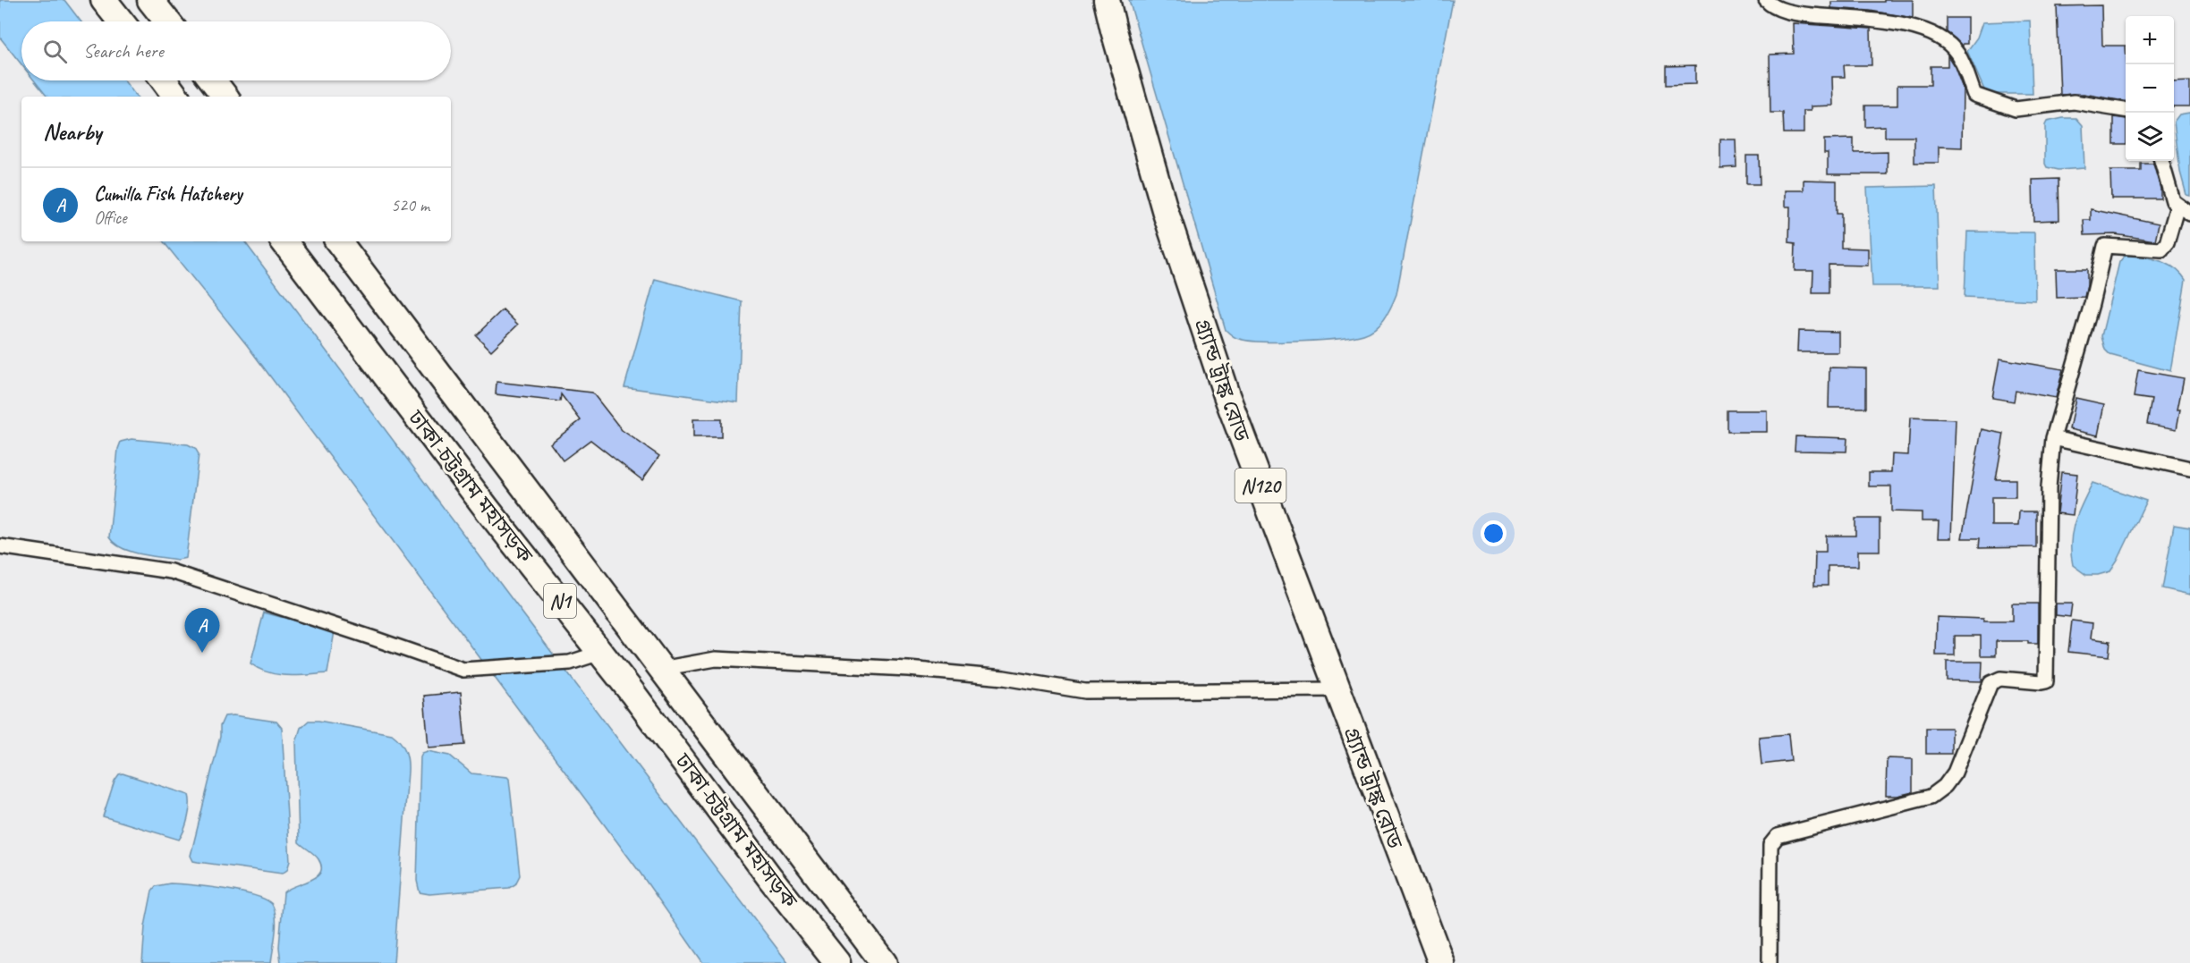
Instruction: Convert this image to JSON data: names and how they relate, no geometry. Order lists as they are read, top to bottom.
{
  "streets": {
    "highway": [
      "গ্র্যান্ড ট্রাঙ্ক রোড",
      "N120",
      "ঢাকা-চট্টগ্রাম মহাসড়ক",
      "N1"
    ]
  },
  "page": {
    "map_buttons": ["+", "−"],
    "search": "Search here",
    "heading": "Nearby",
    "list": [
      {
        "mark": "A",
        "name": "Cumilla Fish Hatchery",
        "note": "Office",
        "value": "520 m"
      }
    ],
    "pins": "A"
  }
}
